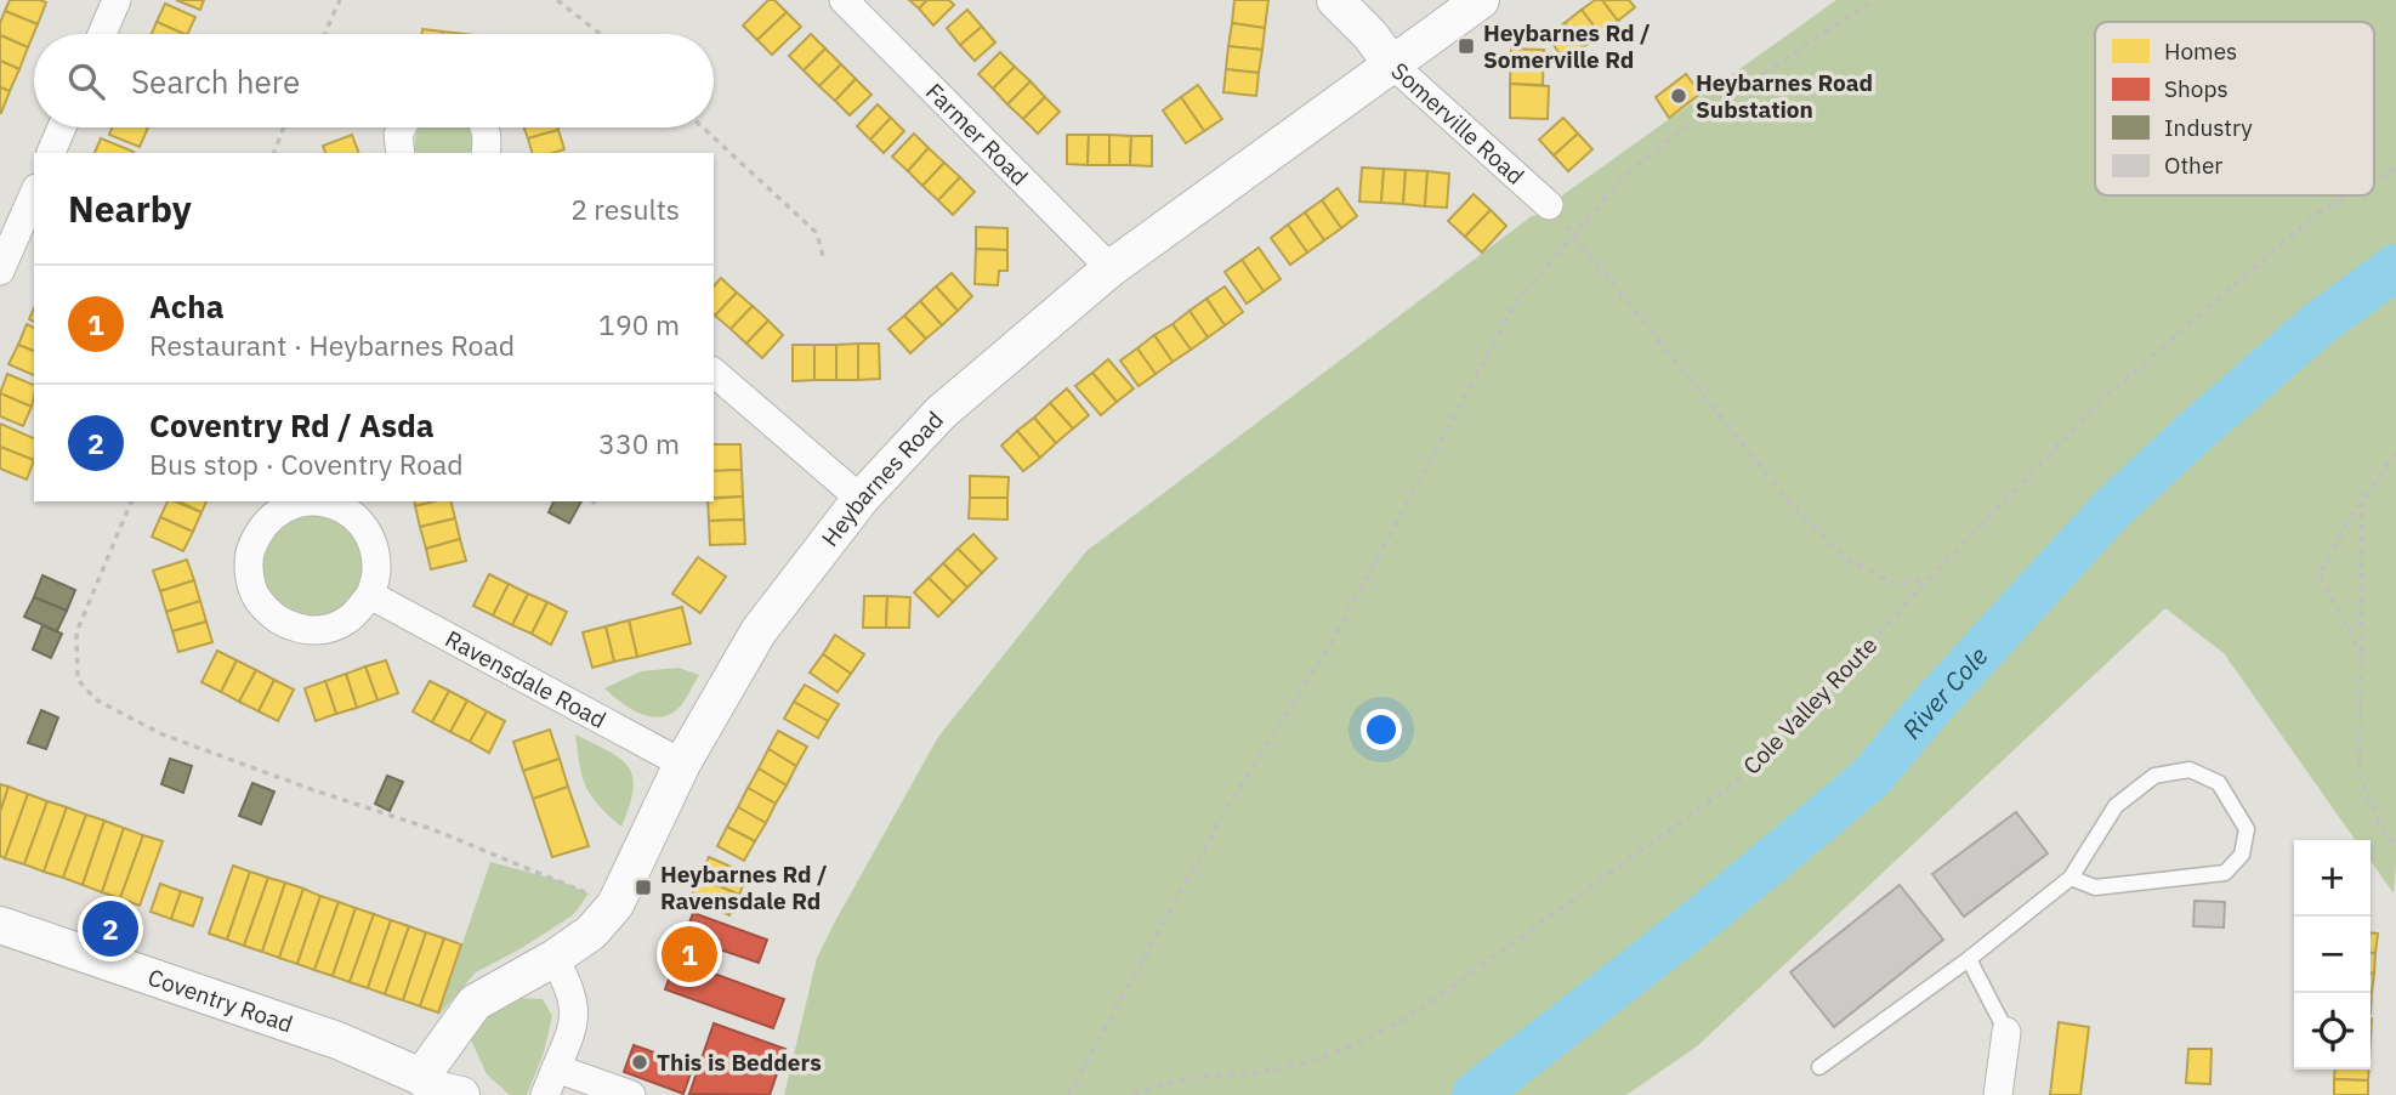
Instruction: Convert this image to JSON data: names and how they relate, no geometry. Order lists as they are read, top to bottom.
{
  "streets": {
    "street": [
      "Somerville Road",
      "Farmer Road",
      "Heybarnes Road",
      "Ravensdale Road",
      "Coventry Road"
    ],
    "path": ["Cole Valley Route"]
  },
  "crossings": [
    ["Somerville Road", "Heybarnes Road"],
    ["Farmer Road", "Heybarnes Road"],
    ["Heybarnes Road", "Ravensdale Road"],
    ["Heybarnes Road", "Coventry Road"]
  ],
  "water": ["River Cole"],
  "places": {
    "transit": ["Heybarnes Rd / Somerville Rd", "Heybarnes Rd / Ravensdale Rd"],
    "other": ["Heybarnes Road Substation", "This is Bedders"]
  },
  "legend": [
    "Homes",
    "Shops",
    "Industry",
    "Other"
  ],
  "page": {
    "search": "Search here",
    "heading": ["Nearby", "2 results"],
    "list": [
      {
        "mark": "1",
        "name": "Acha",
        "note": "Restaurant · Heybarnes Road",
        "value": "190 m"
      },
      {
        "mark": "2",
        "name": "Coventry Rd / Asda",
        "note": "Bus stop · Coventry Road",
        "value": "330 m"
      }
    ],
    "map_buttons": ["+", "−"],
    "pins": ["2", "1"]
  }
}
